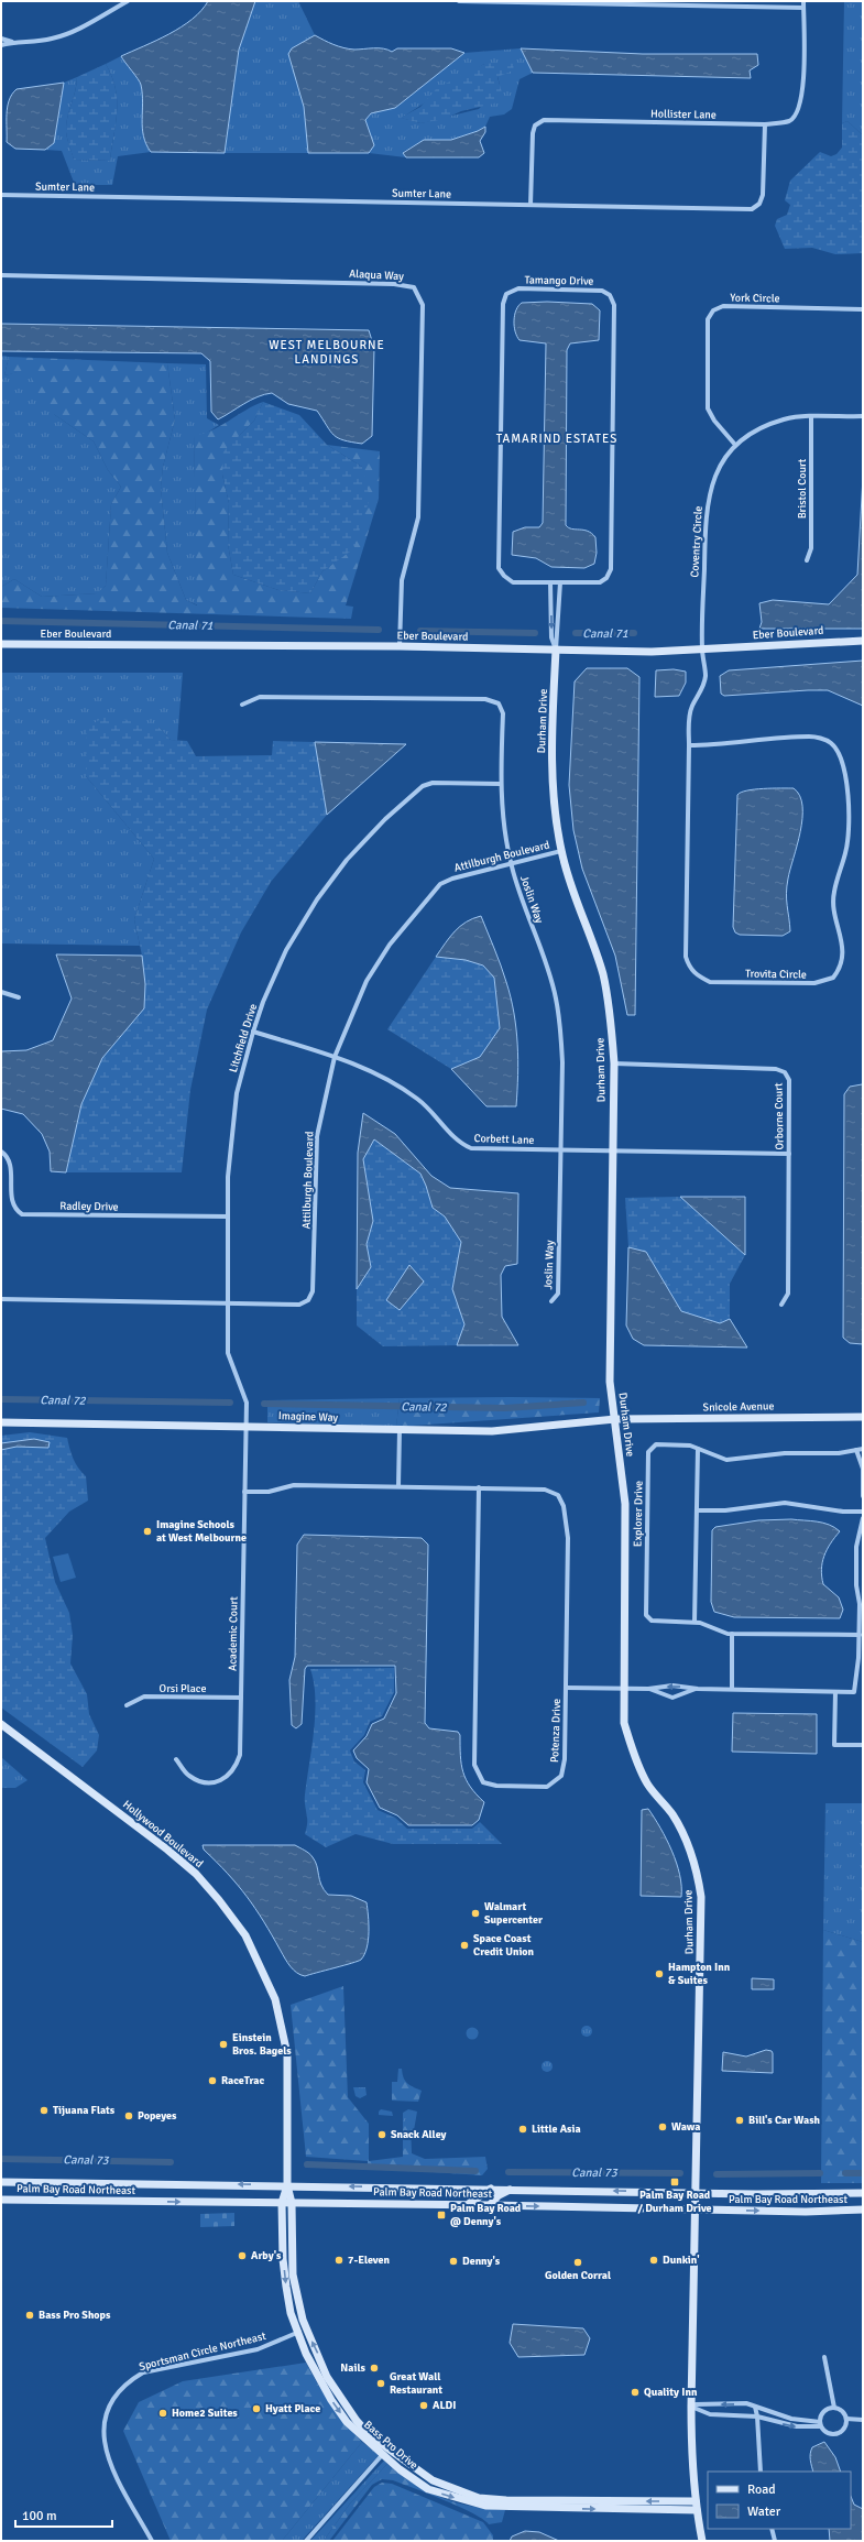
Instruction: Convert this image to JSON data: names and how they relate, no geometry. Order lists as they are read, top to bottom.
{
  "streets": {
    "street": [
      "Hollister Lane",
      "Sumter Lane",
      "Alaqua Way",
      "Tamango Drive",
      "York Circle",
      "Bristol Court",
      "Coventry Circle",
      "Eber Boulevard",
      "Durham Drive",
      "Attilburgh Boulevard",
      "Joslin Way",
      "Trovita Circle",
      "Litchfield Drive",
      "Orborne Court",
      "Corbett Lane",
      "Radley Drive",
      "Snicole Avenue",
      "Imagine Way",
      "Explorer Drive",
      "Academic Court",
      "Orsi Place",
      "Potenza Drive",
      "Hollywood Boulevard",
      "Palm Bay Road Northeast",
      "Sportsman Circle Northeast",
      "Bass Pro Drive"
    ]
  },
  "crossings": [
    ["Hollister Lane", "Sumter Lane"],
    ["Alaqua Way", "Eber Boulevard"],
    ["York Circle", "Coventry Circle"],
    ["Bristol Court", "Coventry Circle"],
    ["Coventry Circle", "Eber Boulevard"],
    ["Coventry Circle", "Trovita Circle"],
    ["Eber Boulevard", "Durham Drive"],
    ["Eber Boulevard", "Trovita Circle"],
    ["Durham Drive", "Attilburgh Boulevard"],
    ["Durham Drive", "Orborne Court"],
    ["Durham Drive", "Corbett Lane"],
    ["Durham Drive", "Snicole Avenue"],
    ["Durham Drive", "Imagine Way"],
    ["Durham Drive", "Palm Bay Road Northeast"],
    ["Durham Drive", "Bass Pro Drive"],
    ["Attilburgh Boulevard", "Joslin Way"],
    ["Attilburgh Boulevard", "Litchfield Drive"],
    ["Attilburgh Boulevard", "Corbett Lane"],
    ["Joslin Way", "Litchfield Drive"],
    ["Joslin Way", "Corbett Lane"],
    ["Litchfield Drive", "Corbett Lane"],
    ["Litchfield Drive", "Radley Drive"],
    ["Litchfield Drive", "Imagine Way"],
    ["Litchfield Drive", "Academic Court"],
    ["Orborne Court", "Corbett Lane"],
    ["Snicole Avenue", "Imagine Way"],
    ["Imagine Way", "Academic Court"],
    ["Academic Court", "Orsi Place"],
    ["Academic Court", "Potenza Drive"],
    ["Hollywood Boulevard", "Palm Bay Road Northeast"],
    ["Hollywood Boulevard", "Bass Pro Drive"],
    ["Palm Bay Road Northeast", "Bass Pro Drive"],
    ["Sportsman Circle Northeast", "Bass Pro Drive"]
  ],
  "districts": ["WEST MELBOURNE LANDINGS", "TAMARIND ESTATES"],
  "water": ["Canal 71", "Canal 72", "Canal 73"],
  "places": {
    "other": [
      "Imagine Schools at West Melbourne",
      "Walmart Supercenter",
      "Space Coast Credit Union",
      "Hampton Inn & Suites",
      "Einstein Bros. Bagels",
      "RaceTrac",
      "Tijuana Flats",
      "Popeyes",
      "Bill's Car Wash",
      "Wawa",
      "Little Asia",
      "Snack Alley",
      "Arby's",
      "7-Eleven",
      "Dunkin'",
      "Denny's",
      "Golden Corral",
      "Bass Pro Shops",
      "Nails",
      "Great Wall Restaurant",
      "Quality Inn",
      "ALDI",
      "Hyatt Place",
      "Home2 Suites"
    ],
    "transit": ["Palm Bay Road / Durham Drive", "Palm Bay Road @ Denny's"]
  },
  "legend": ["Road", "Water"],
  "scale_bar": "100 m"
}
